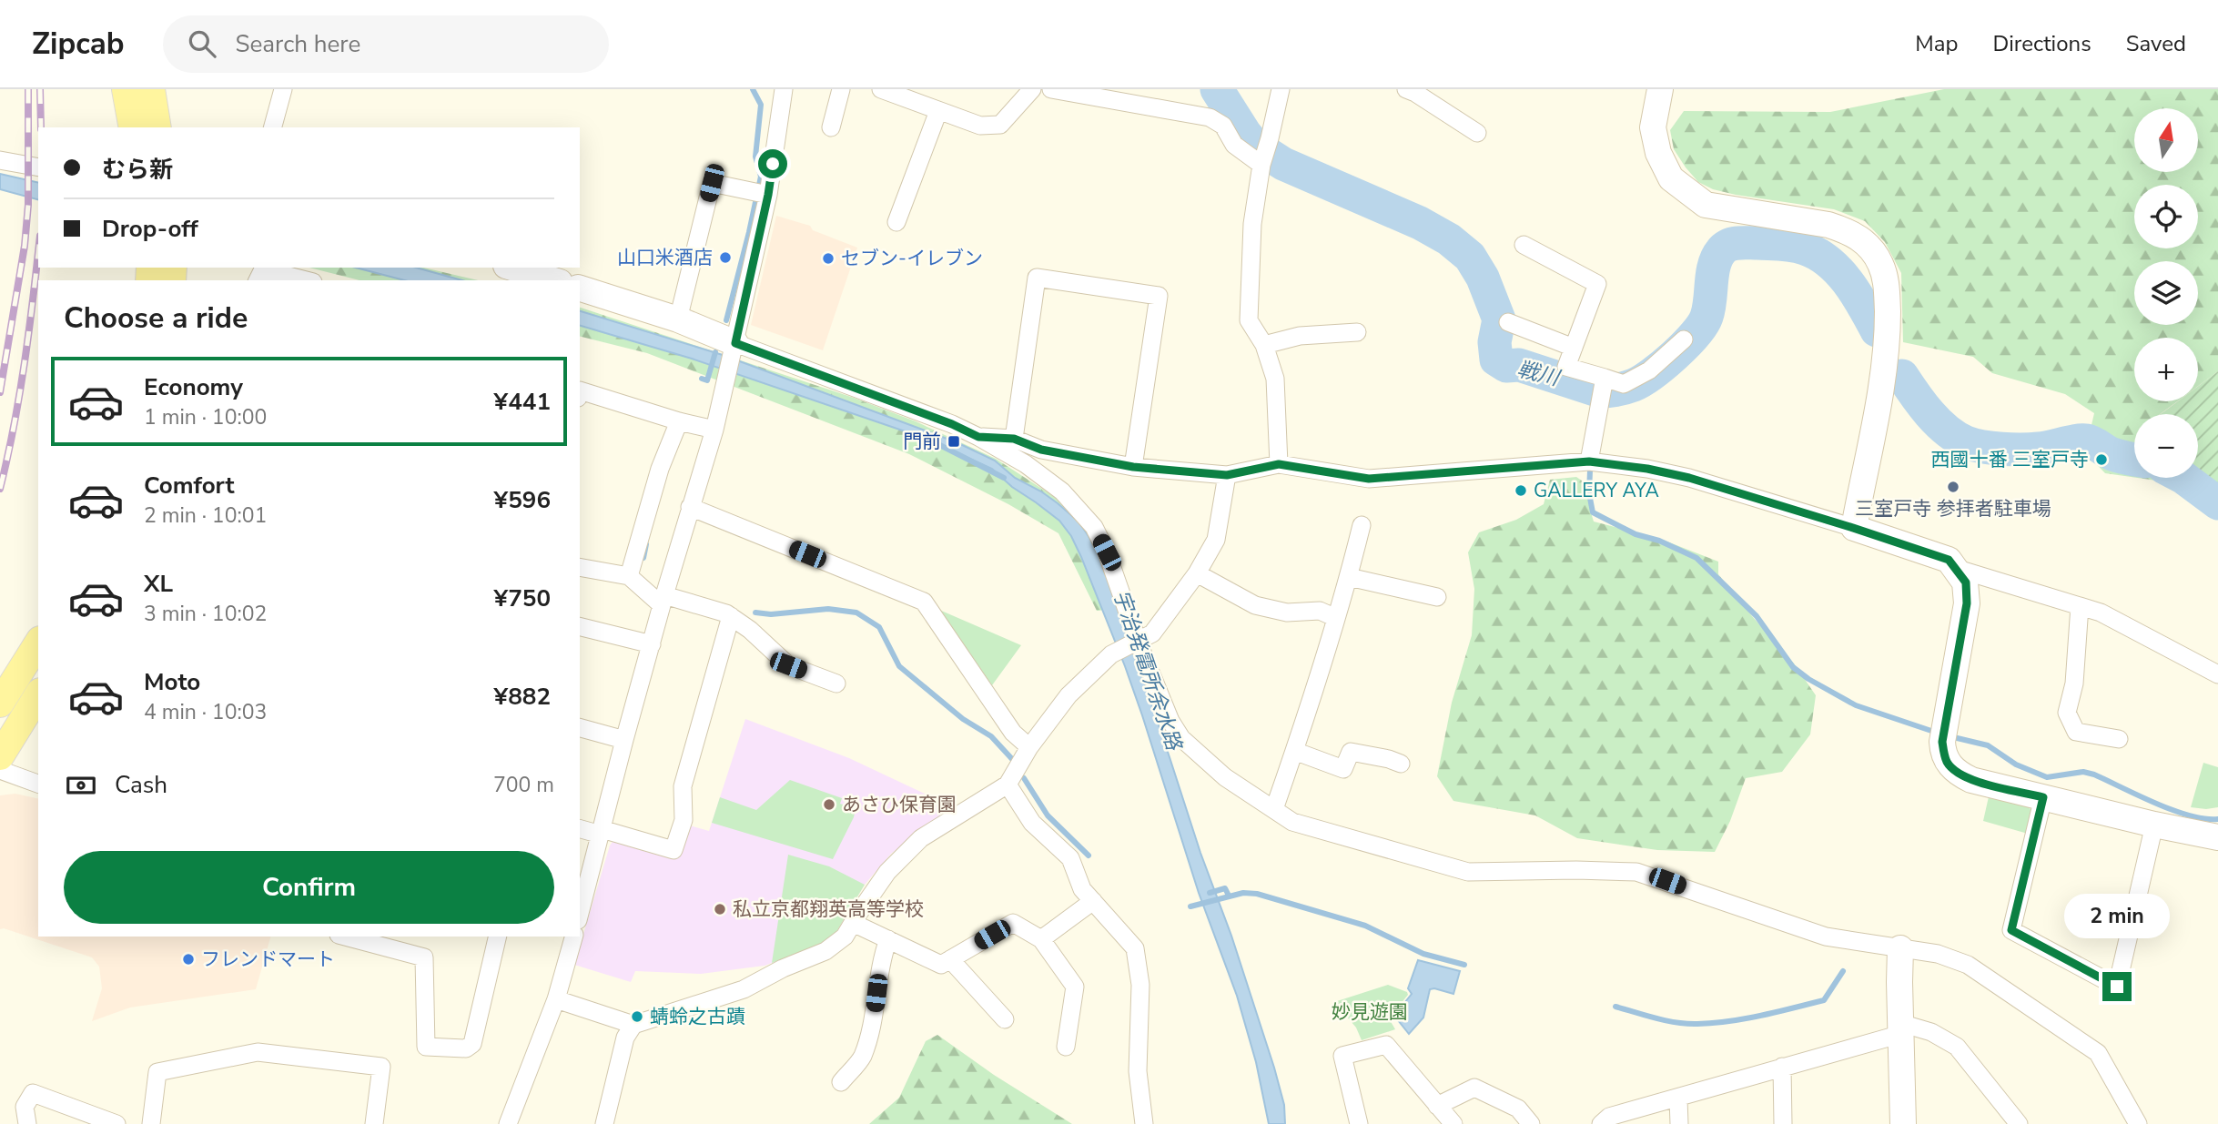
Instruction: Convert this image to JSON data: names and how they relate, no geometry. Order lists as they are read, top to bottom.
{
  "water": ["戦川", "宇治発電所余水路"],
  "parks": ["妙見遊園"],
  "places": {
    "other": [
      "山口米酒店",
      "セブン-イレブン",
      "西國十番 三室戸寺",
      "三室戸寺 参拝者駐車場",
      "GALLERY AYA",
      "あさひ保育園",
      "私立京都翔英高等学校",
      "フレンドマート",
      "蜻蛉之古蹟"
    ],
    "transit": ["門前"]
  },
  "north": "top",
  "page": {
    "header": "Zipcab",
    "search": "Search here",
    "nav": ["Map", "Directions", "Saved"],
    "map_buttons": ["+", "−"],
    "banner": ["むら新", "Drop-off"],
    "heading": "Choose a ride",
    "list": [
      {
        "name": "Economy",
        "note": "1 min · 10:00",
        "value": "¥441"
      },
      {
        "name": "Comfort",
        "note": "2 min · 10:01",
        "value": "¥596"
      },
      {
        "name": "XL",
        "note": "3 min · 10:02",
        "value": "¥750"
      },
      {
        "name": "Moto",
        "note": "4 min · 10:03",
        "value": "¥882"
      }
    ],
    "pay": ["Cash", "700 m"],
    "buttons": "Confirm",
    "bubble": "2 min"
  }
}
